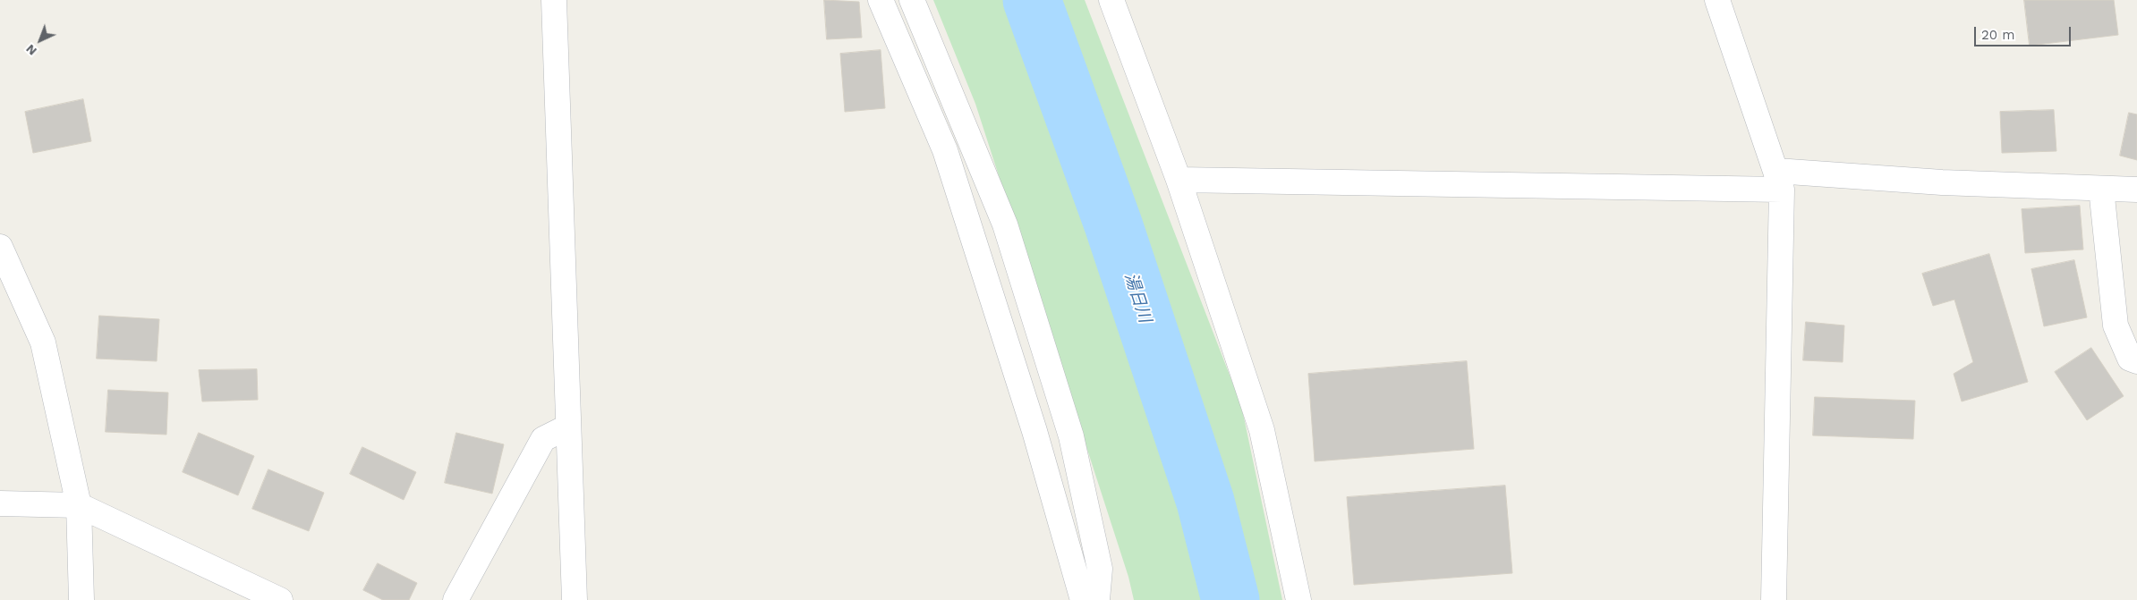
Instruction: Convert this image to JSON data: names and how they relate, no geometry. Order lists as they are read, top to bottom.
{
  "water": ["湯日川"],
  "scale_bar": "20 m",
  "north": "bottom left"
}
